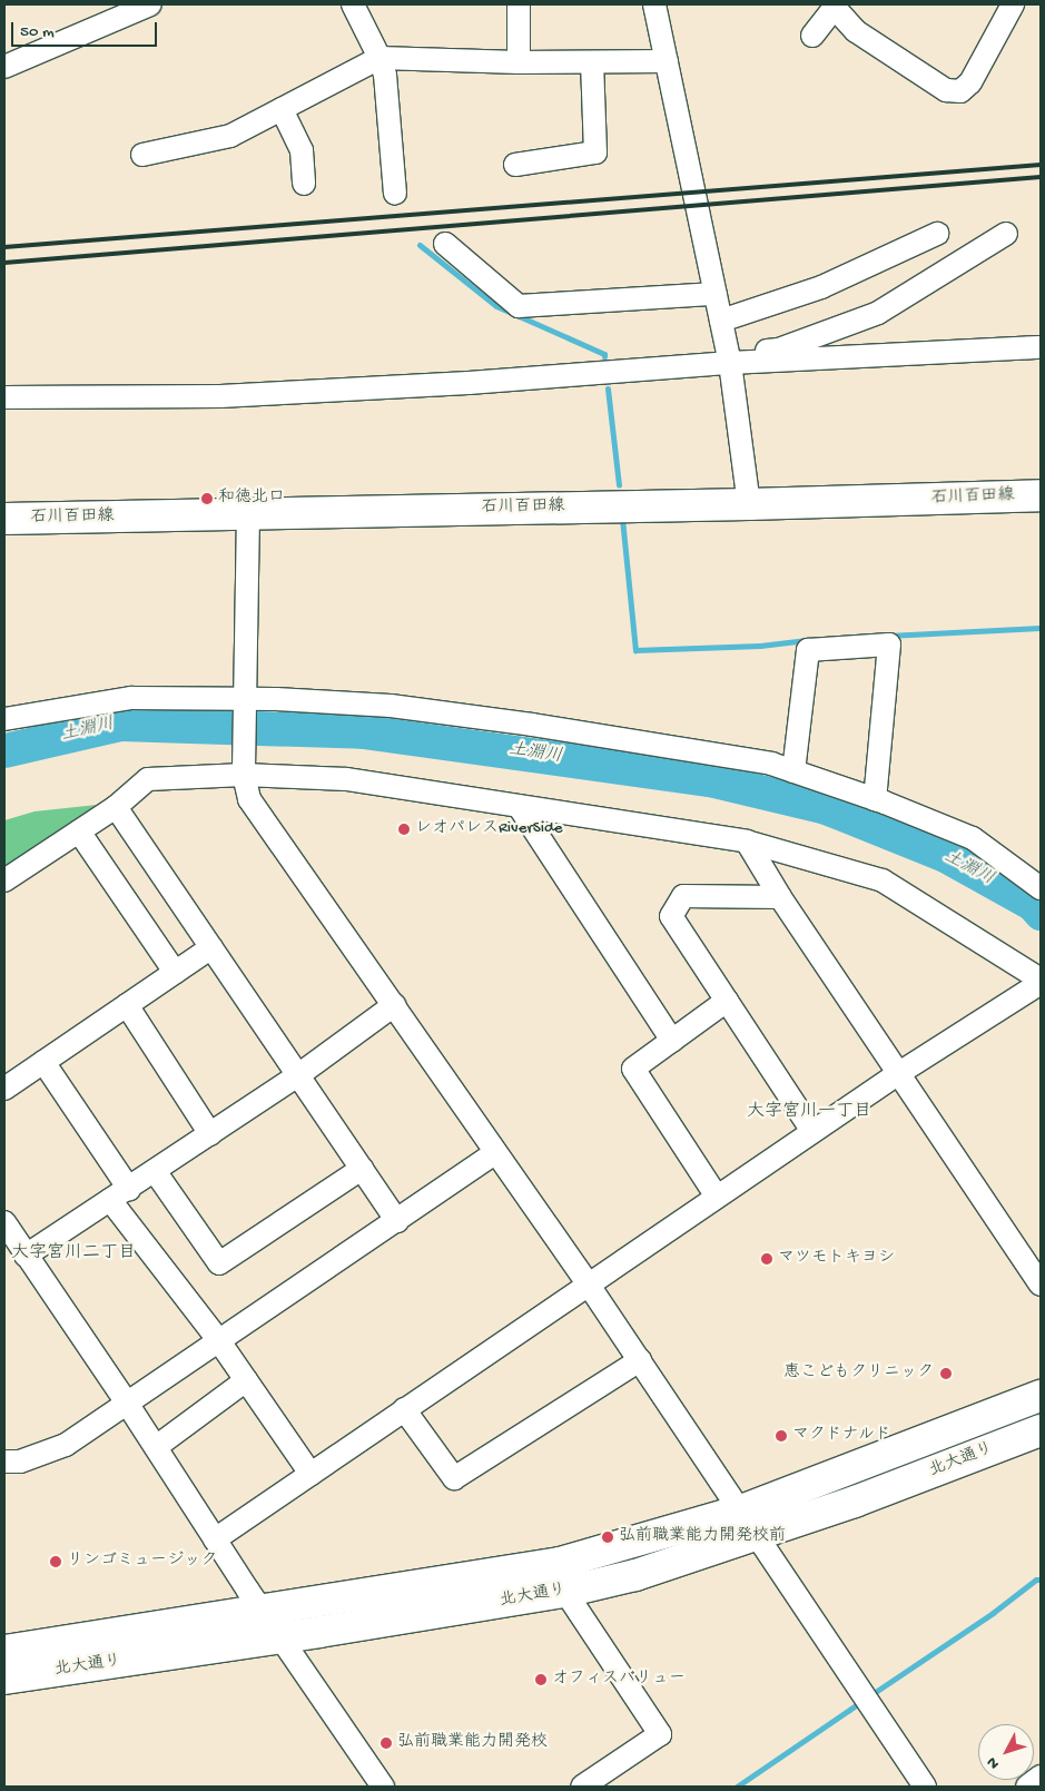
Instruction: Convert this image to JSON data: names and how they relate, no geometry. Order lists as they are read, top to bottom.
{
  "streets": {
    "street": ["石川百田線", "北大通り"]
  },
  "districts": ["大字宮川一丁目", "大字宮川二丁目"],
  "water": ["土淵川"],
  "places": [
    "和徳北口",
    "レオパレスRiverSide",
    "マツモトキヨシ",
    "恵こどもクリニック",
    "マクドナルド",
    "弘前職業能力開発校前",
    "リンゴミュージック",
    "オフィスバリュー",
    "弘前職業能力開発校"
  ],
  "scale_bar": "50 m",
  "north": "bottom left"
}
